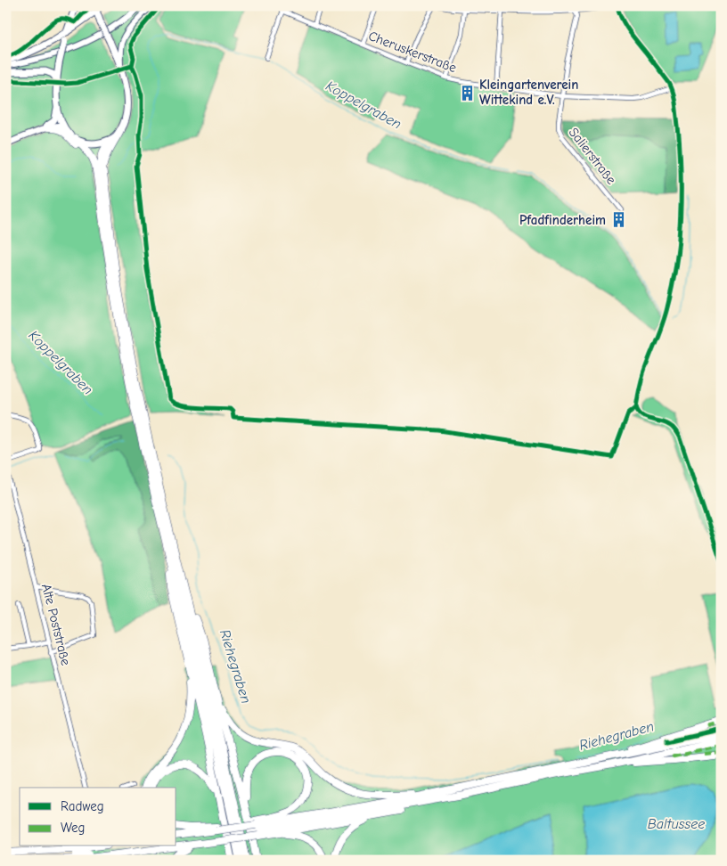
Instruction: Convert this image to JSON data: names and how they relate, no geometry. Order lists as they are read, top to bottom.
{
  "streets": {
    "street": ["Cheruskerstraße", "Salierstraße", "Alte Poststraße"]
  },
  "crossings": [
    ["Cheruskerstraße", "Salierstraße"]
  ],
  "water": ["Koppelgraben", "Riehegraben", "Baltussee"],
  "places": {
    "building": ["Kleingartenverein Wittekind e.V.", "Pfadfinderheim"]
  },
  "legend": ["Radweg", "Weg"]
}
